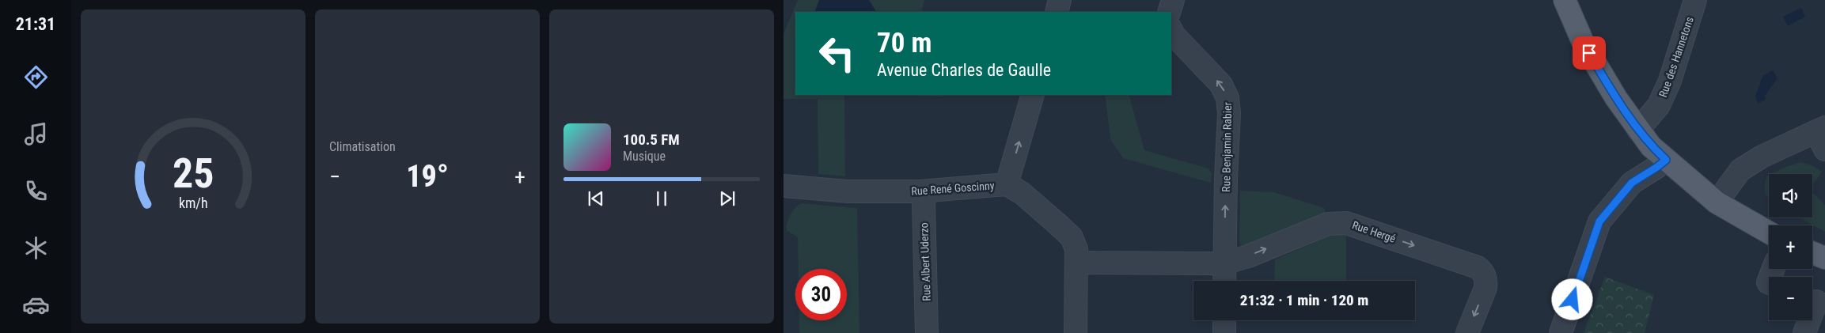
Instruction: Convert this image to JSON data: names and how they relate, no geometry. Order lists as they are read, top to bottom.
{
  "streets": {
    "street": [
      "Rue des Hannetons",
      "Rue Benjamin Rabier",
      "Rue René Goscinny",
      "Rue Hergé",
      "Rue Albert Uderzo"
    ]
  },
  "crossings": [
    ["Rue Benjamin Rabier", "Rue Hergé"],
    ["Rue René Goscinny", "Rue Albert Uderzo"]
  ],
  "one_way": ["Rue Benjamin Rabier"],
  "page": {
    "tabs": "21:31",
    "tile": "Climatisation",
    "turn": ["70 m", "Avenue Charles de Gaulle"],
    "song": ["100.5 FM", "Musique"],
    "heat": ["−", "19°", "+"],
    "map_buttons": ["+", "−"],
    "limit": "30",
    "trip": "21:32 · 1 min · 120 m",
    "gauge": ["25", "km/h"]
  }
}
